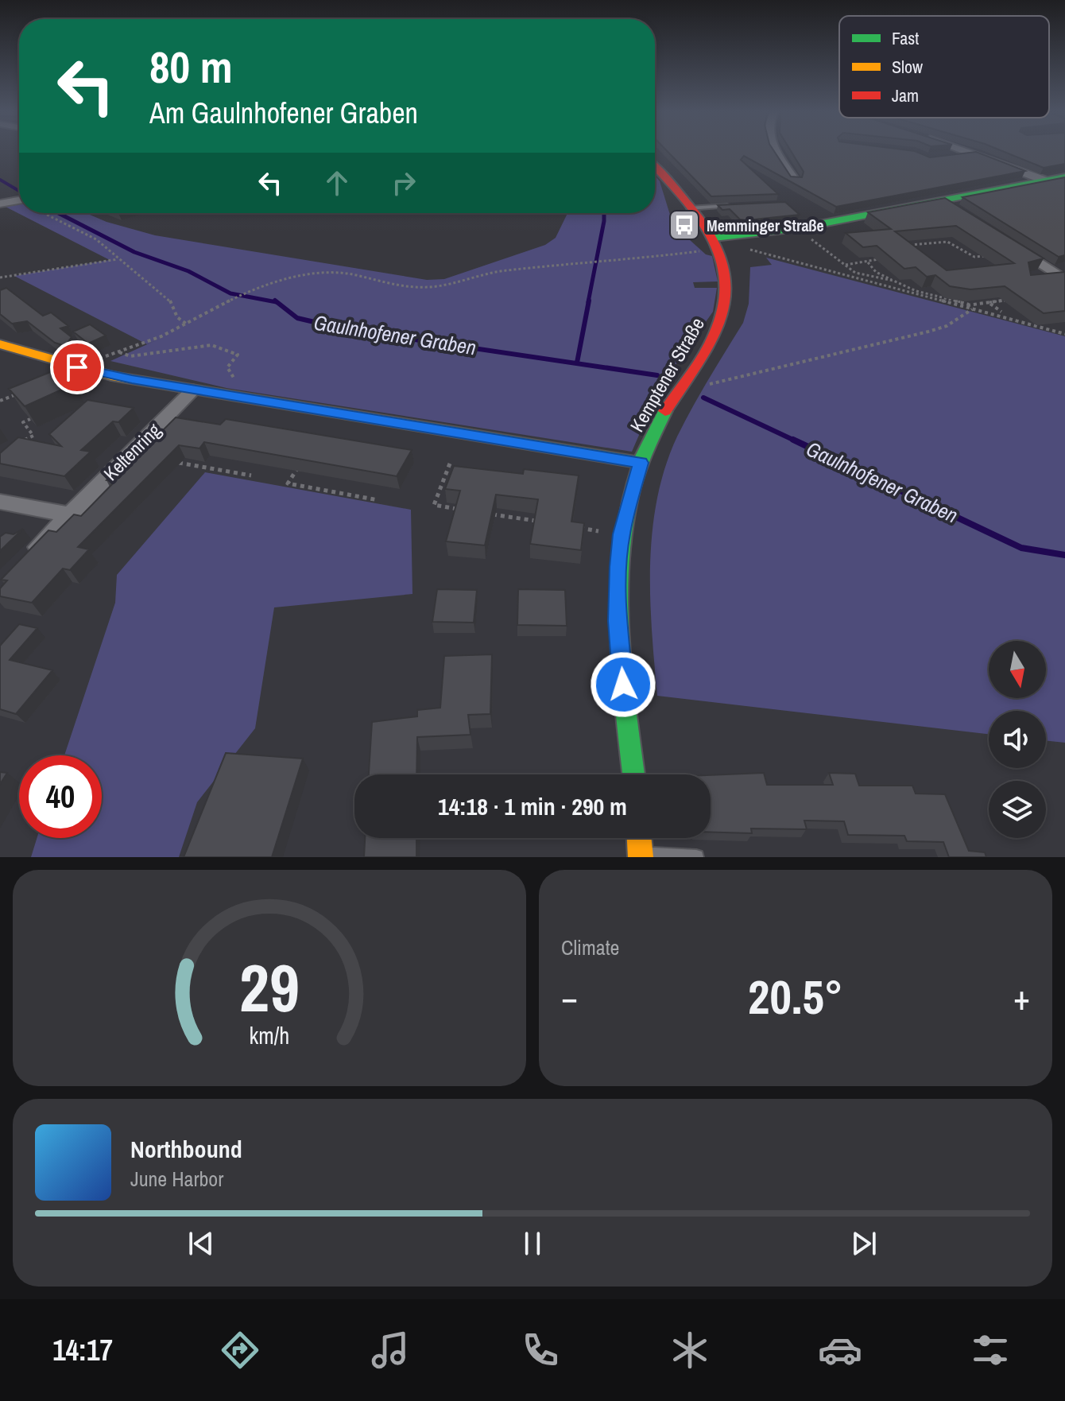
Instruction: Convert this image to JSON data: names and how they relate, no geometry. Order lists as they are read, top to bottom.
{
  "streets": {
    "street": ["Kemptener Straße", "Keltenring"]
  },
  "water": ["Gaulnhofener Graben"],
  "places": {
    "bus stop": ["Memminger Straße"]
  },
  "legend": ["Fast", "Slow", "Jam"],
  "north": "bottom",
  "page": {
    "turn": ["80 m", "Am Gaulnhofener Graben"],
    "limit": "40",
    "trip": "14:18 · 1 min · 290 m",
    "tile": "Climate",
    "heat": ["−", "20.5°", "+"],
    "song": ["Northbound", "June Harbor"],
    "tabs": "14:17",
    "gauge": ["29", "km/h"]
  }
}
